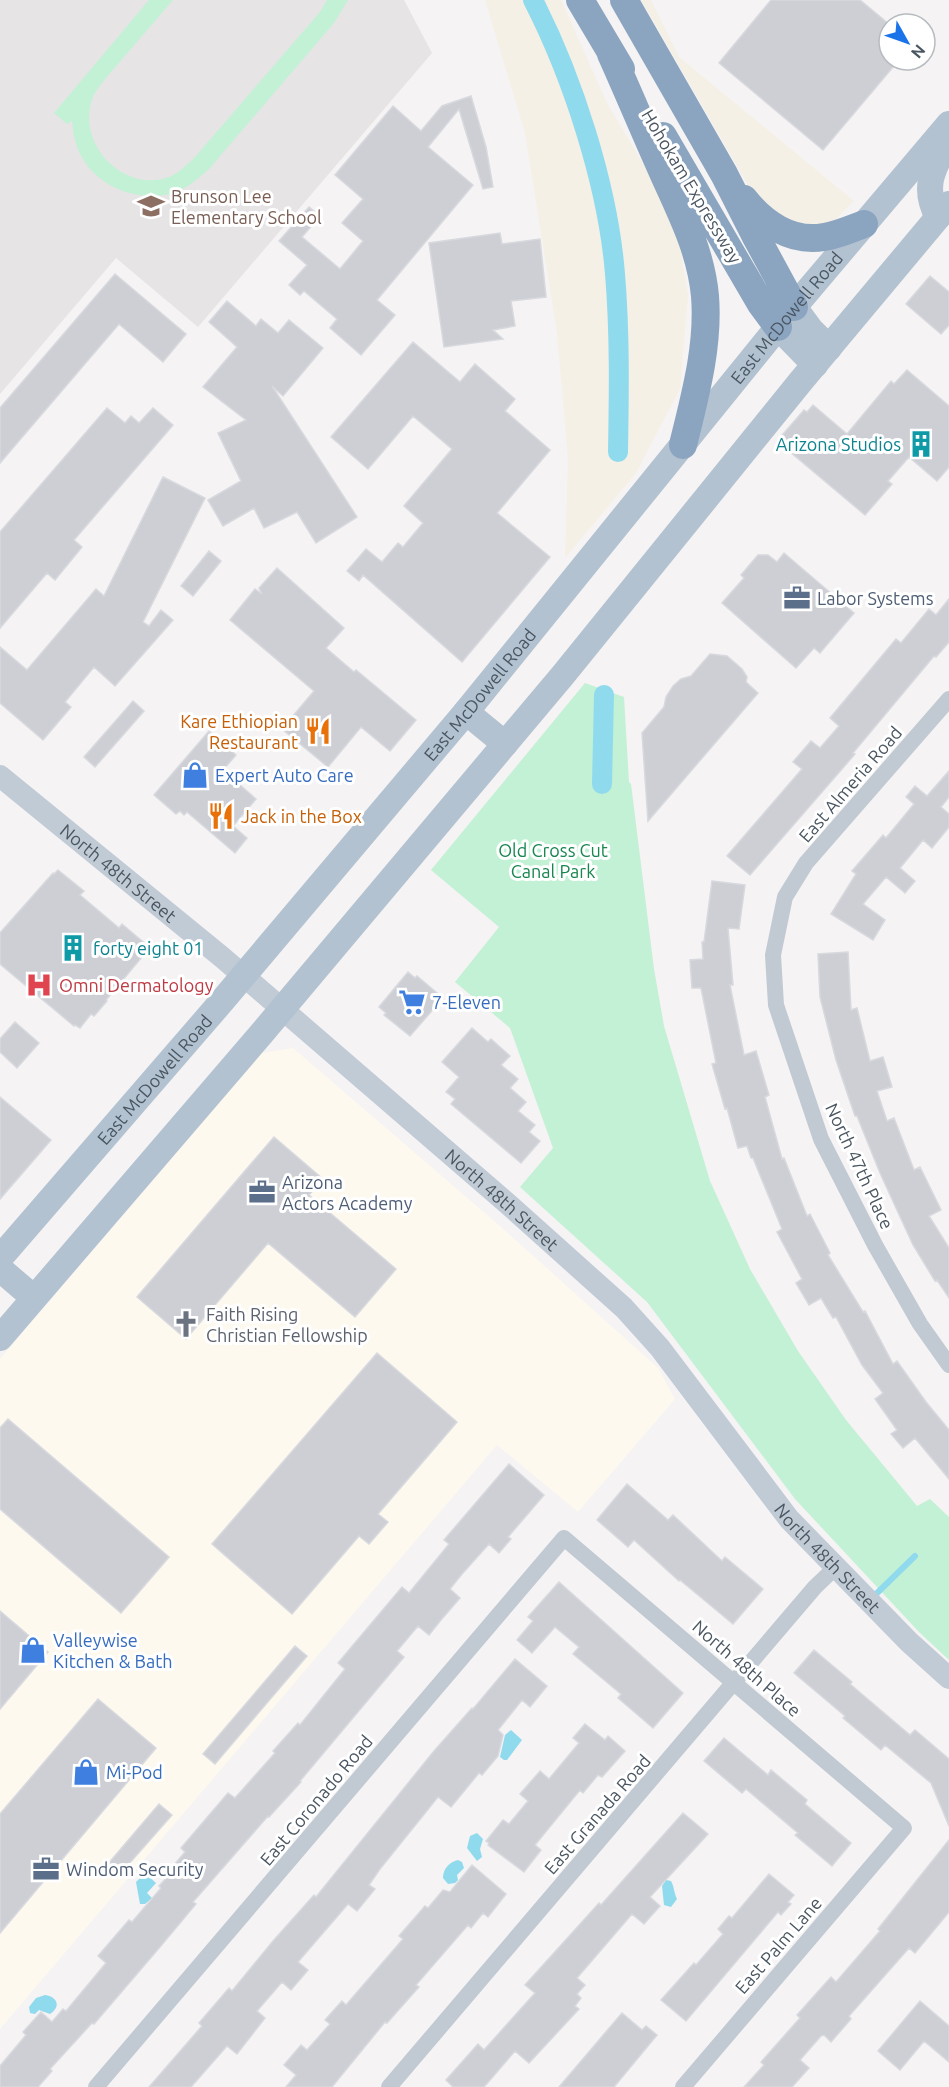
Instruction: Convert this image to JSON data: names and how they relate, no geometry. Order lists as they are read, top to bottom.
{
  "streets": {
    "highway": ["Hohokam Expressway"],
    "main road": ["East McDowell Road"],
    "street": [
      "East Almeria Road",
      "North 48th Street",
      "North 47th Place",
      "North 48th Place",
      "East Coronado Road",
      "East Granada Road",
      "East Palm Lane"
    ]
  },
  "crossings": [
    ["Hohokam Expressway", "East McDowell Road"],
    ["East McDowell Road", "North 48th Street"],
    ["East Almeria Road", "North 47th Place"],
    ["North 48th Street", "East Granada Road"],
    ["North 48th Place", "East Coronado Road"],
    ["North 48th Place", "East Granada Road"],
    ["North 48th Place", "East Palm Lane"]
  ],
  "parks": ["Old Cross Cut Canal Park"],
  "places": {
    "school or university": ["Brunson Lee Elementary School"],
    "building": ["Arizona Studios", "forty eight 01"],
    "office": ["Labor Systems", "Arizona Actors Academy", "Windom Security"],
    "restaurant": ["Kare Ethiopian Restaurant", "Jack in the Box"],
    "shop": ["Expert Auto Care", "Valleywise Kitchen & Bath", "Mi-Pod"],
    "hospital": ["Omni Dermatology"],
    "supermarket": ["7-Eleven"],
    "church": ["Faith Rising Christian Fellowship"]
  },
  "north": "bottom right"
}
